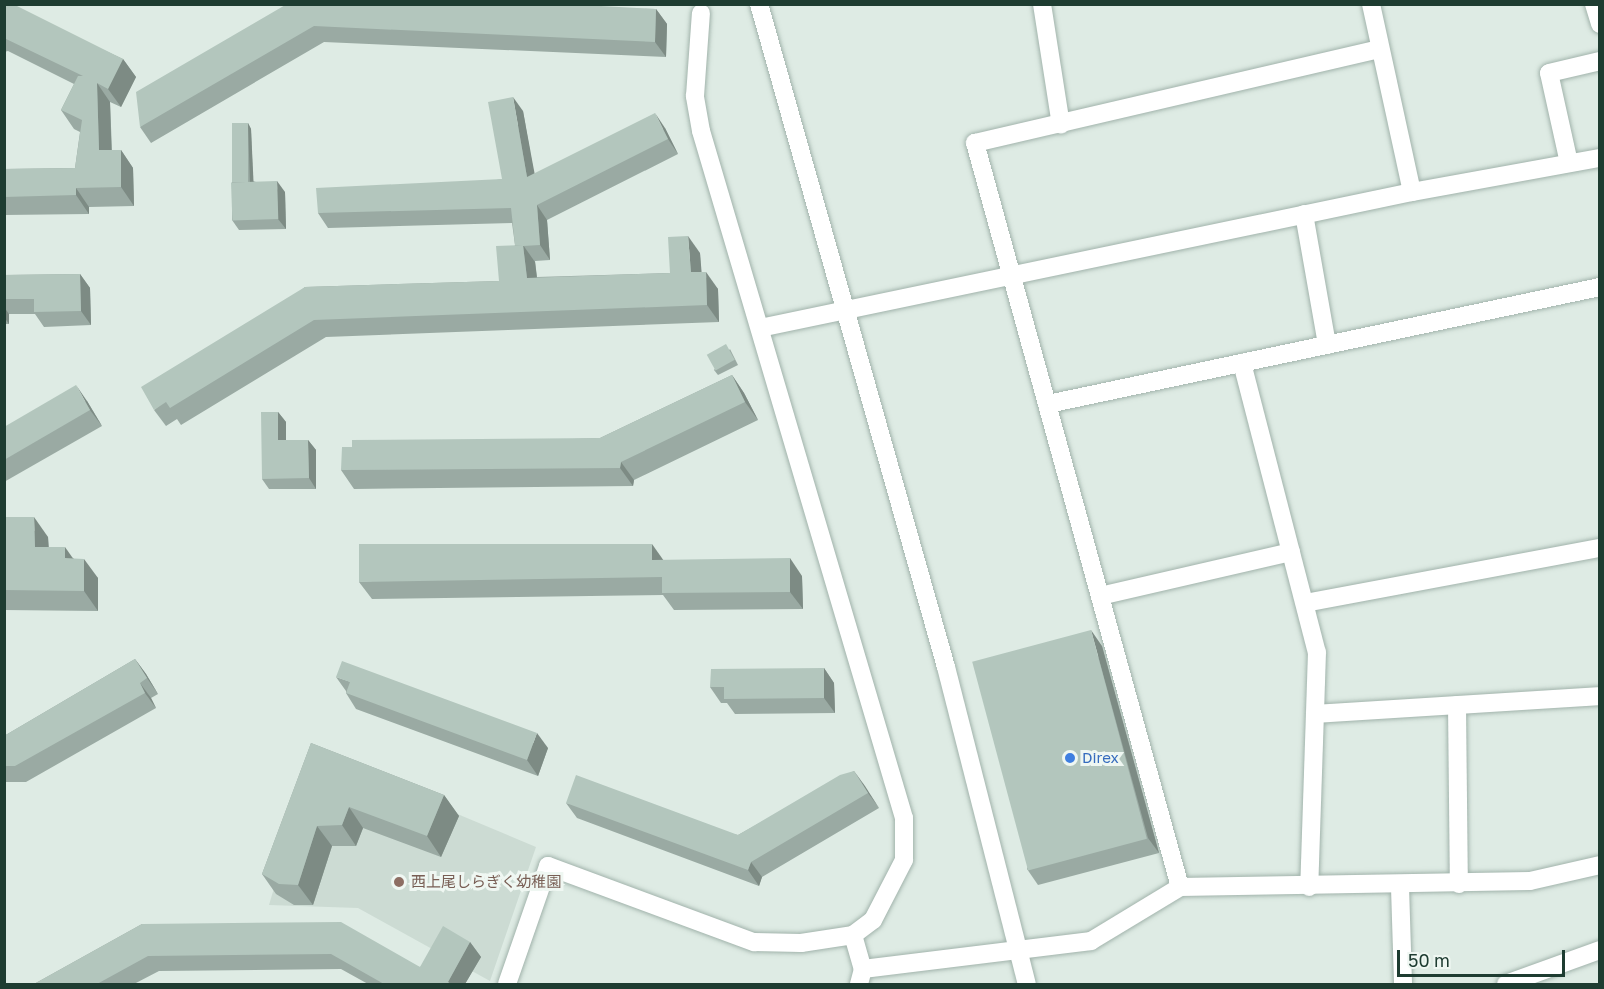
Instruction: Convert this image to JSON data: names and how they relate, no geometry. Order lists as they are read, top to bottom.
{
  "places": ["Direx", "西上尾しらぎく幼稚園"],
  "scale_bar": "50 m"
}
